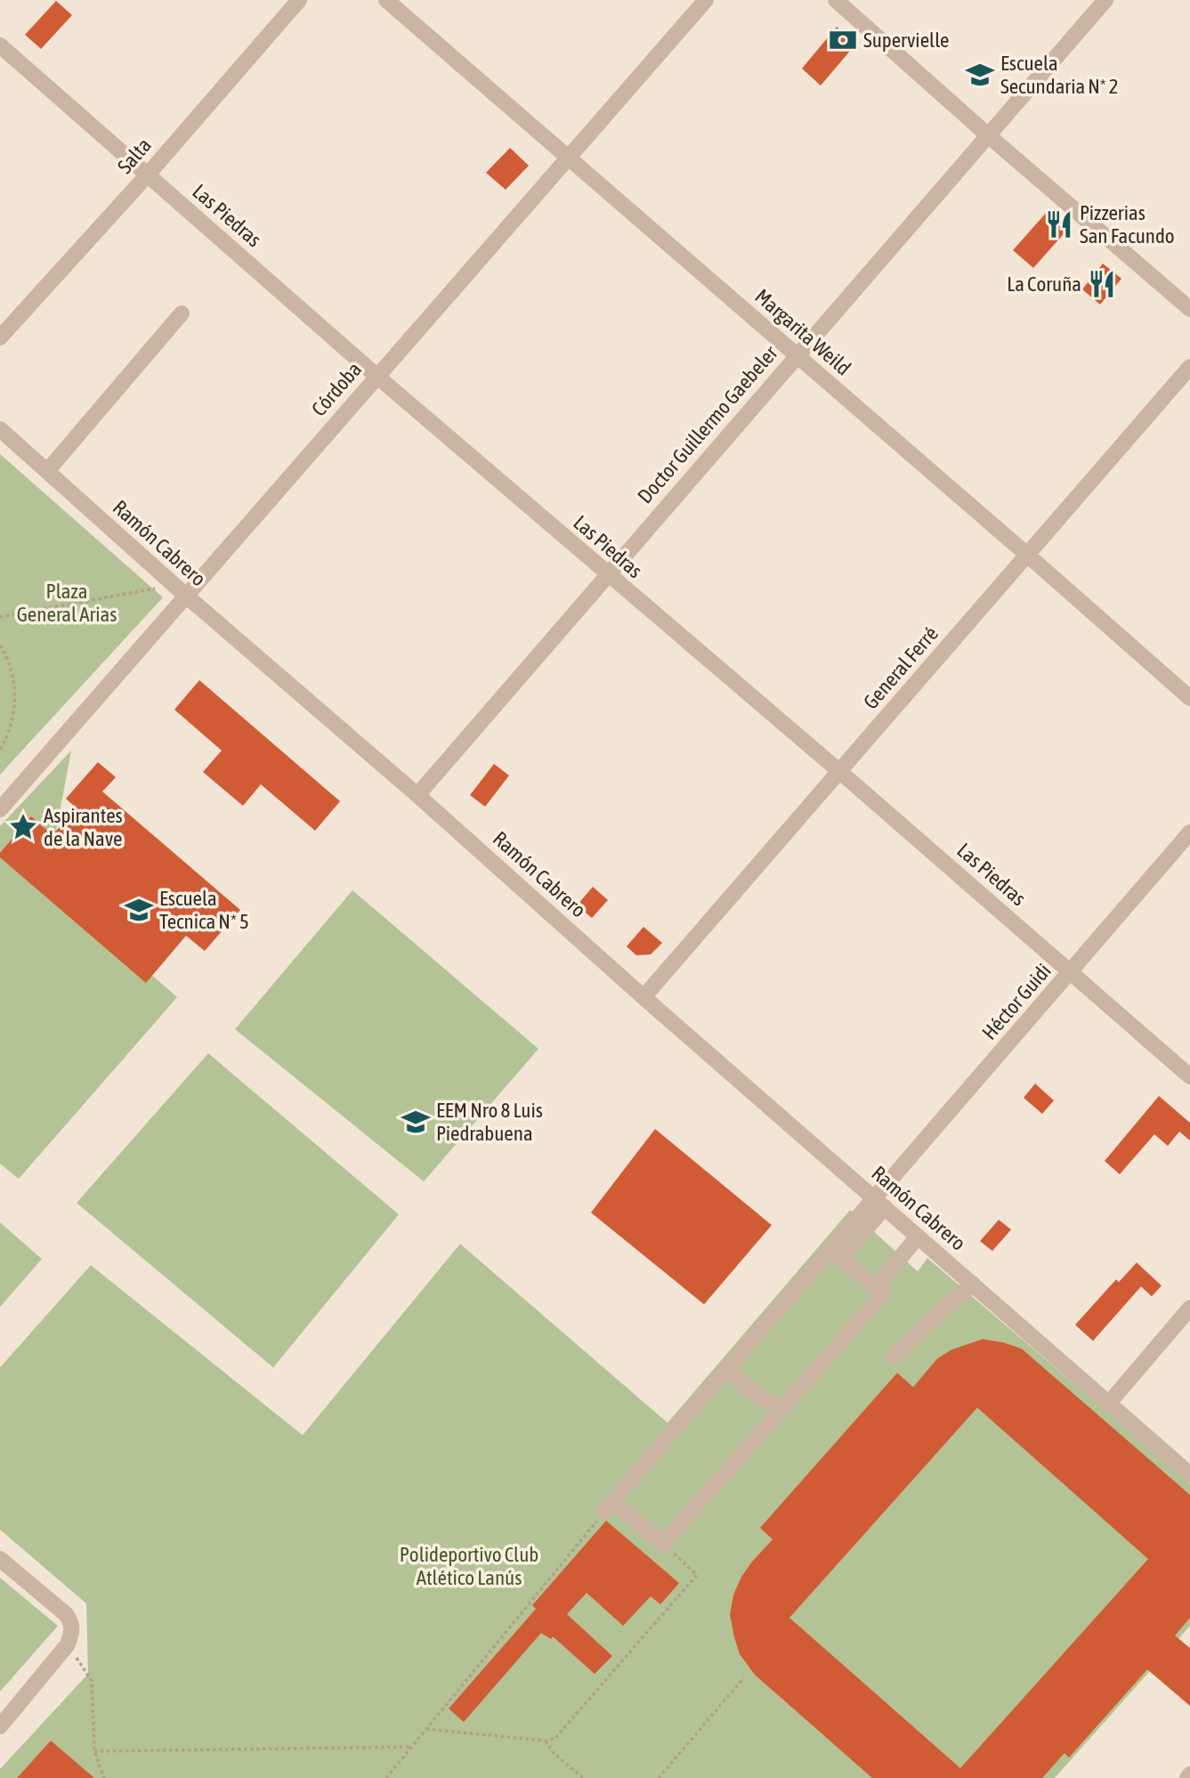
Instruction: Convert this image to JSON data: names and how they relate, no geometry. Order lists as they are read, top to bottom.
{
  "streets": {
    "street": [
      "Salta",
      "Las Piedras",
      "Margarita Weild",
      "Córdoba",
      "Doctor Guillermo Gaebeler",
      "Ramón Cabrero",
      "General Ferré",
      "Héctor Guidi"
    ]
  },
  "crossings": [
    ["Salta", "Las Piedras"],
    ["Las Piedras", "Córdoba"],
    ["Las Piedras", "Doctor Guillermo Gaebeler"],
    ["Las Piedras", "General Ferré"],
    ["Las Piedras", "Héctor Guidi"],
    ["Margarita Weild", "Córdoba"],
    ["Margarita Weild", "Doctor Guillermo Gaebeler"],
    ["Margarita Weild", "General Ferré"],
    ["Córdoba", "Ramón Cabrero"],
    ["Doctor Guillermo Gaebeler", "Ramón Cabrero"],
    ["Ramón Cabrero", "General Ferré"],
    ["Ramón Cabrero", "Héctor Guidi"]
  ],
  "parks": ["Plaza General Arias", "Polideportivo Club Atlético Lanús"],
  "places": {
    "bank": ["Supervielle"],
    "school or university": ["Escuela Secundaria N* 2", "Escuela Tecnica N* 5", "EEM Nro 8 Luis Piedrabuena"],
    "restaurant": ["Pizzerias San Facundo", "La Coruña"],
    "place": ["Aspirantes de la Nave"]
  }
}
